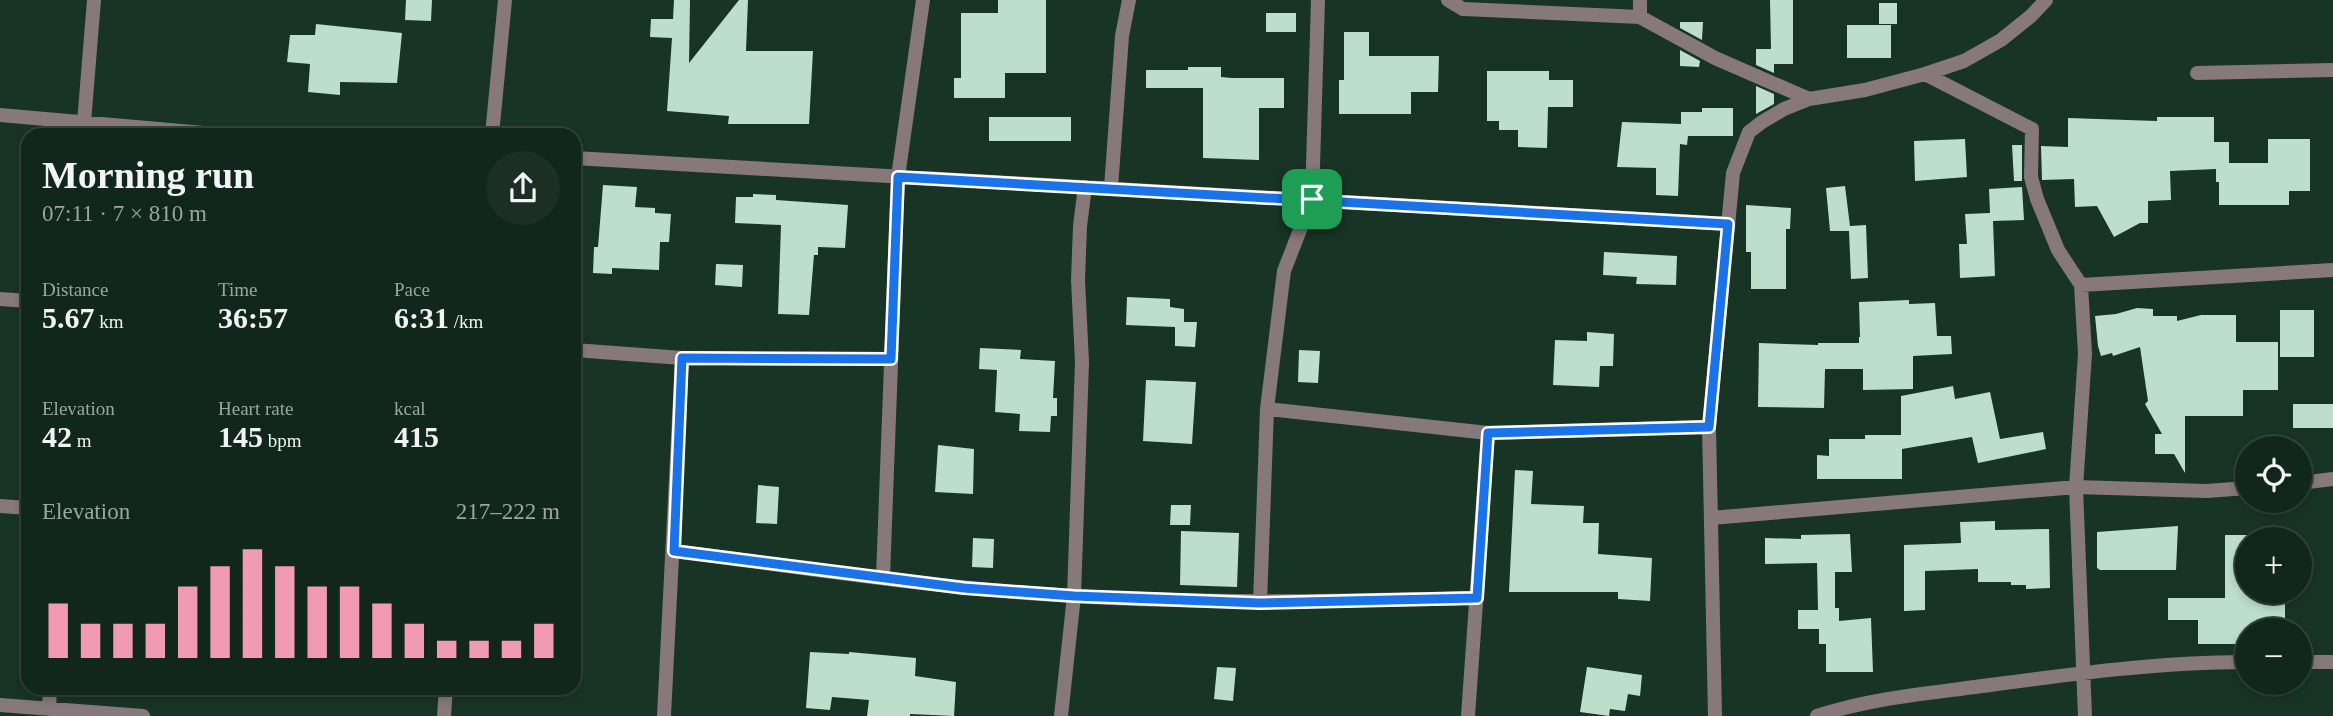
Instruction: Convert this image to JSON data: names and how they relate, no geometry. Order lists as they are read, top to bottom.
{
  "page": {
    "heading": ["Morning run", "07:11 · 7 × 810 m"],
    "stats": [
      ["Distance", "5.67 km"],
      ["Time", "36:57"],
      ["Pace", "6:31 /km"],
      ["Elevation", "42 m"],
      ["Heart rate", "145 bpm"],
      ["kcal", "415"]
    ],
    "map_buttons": ["+", "−"],
    "chart": ["Elevation", "217–222 m"]
  }
}
